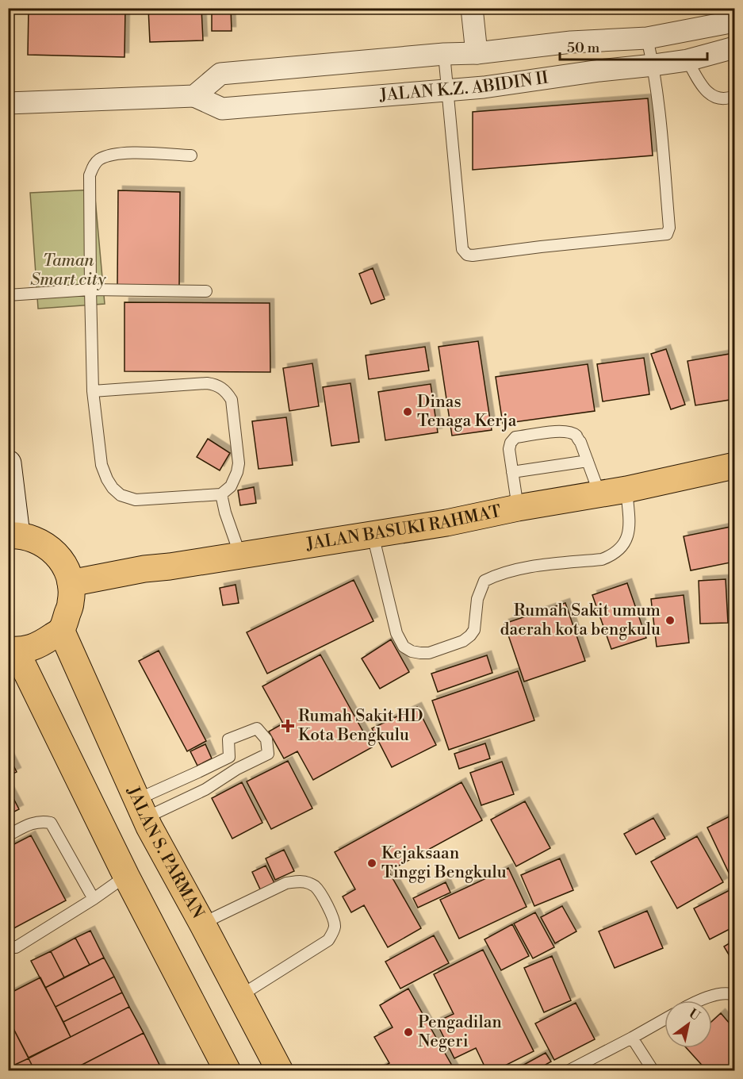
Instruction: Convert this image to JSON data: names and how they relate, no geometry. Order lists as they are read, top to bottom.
{
  "streets": {
    "main road": ["JALAN BASUKI RAHMAT", "JALAN S. PARMAN"],
    "street": ["JALAN K.Z. ABIDIN II"]
  },
  "parks": ["Taman Smart city"],
  "places": {
    "other": [
      "Dinas Tenaga Kerja",
      "Rumah Sakit umum daerah kota bengkulu",
      "Kejaksaan Tinggi Bengkulu",
      "Pengadilan Negeri"
    ],
    "health": ["Rumah Sakit HD Kota Bengkulu"]
  },
  "scale_bar": "50 m",
  "north": "top right"
}
